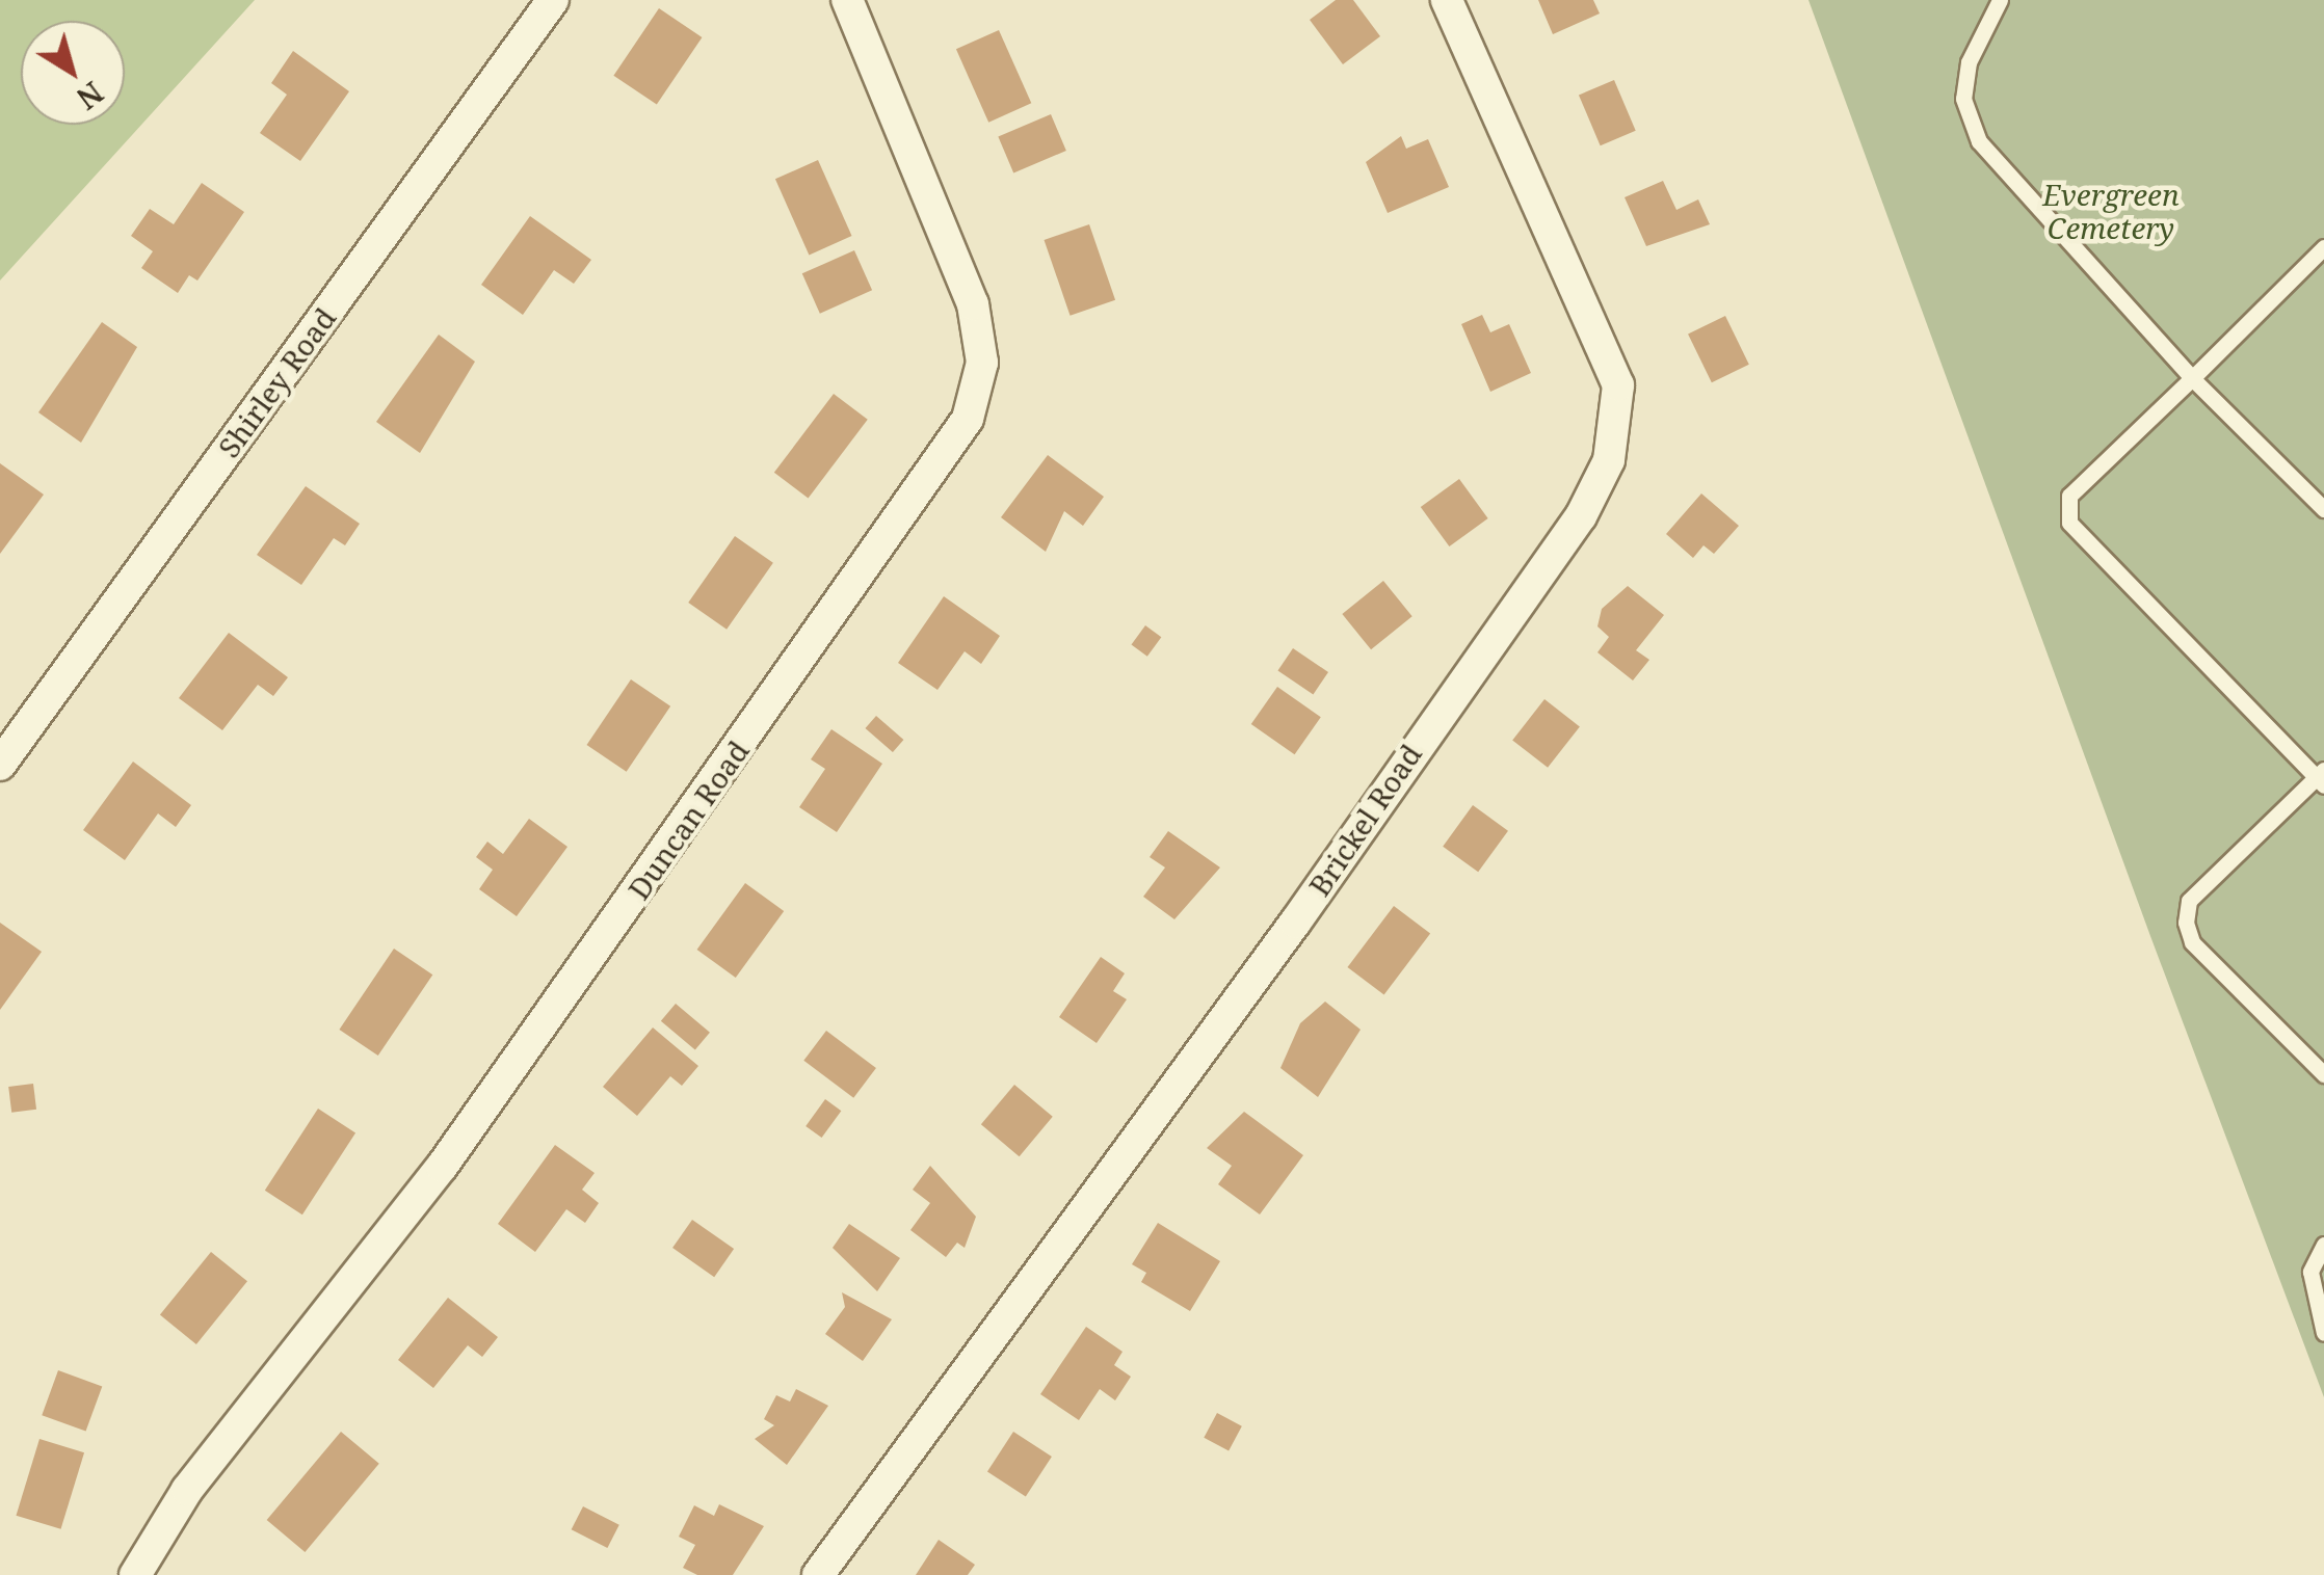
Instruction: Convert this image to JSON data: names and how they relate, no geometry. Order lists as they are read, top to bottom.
{
  "streets": {
    "street": ["Shirley Road", "Duncan Road", "Brickel Road"]
  },
  "parks": ["Evergreen Cemetery"],
  "north": "bottom right"
}
